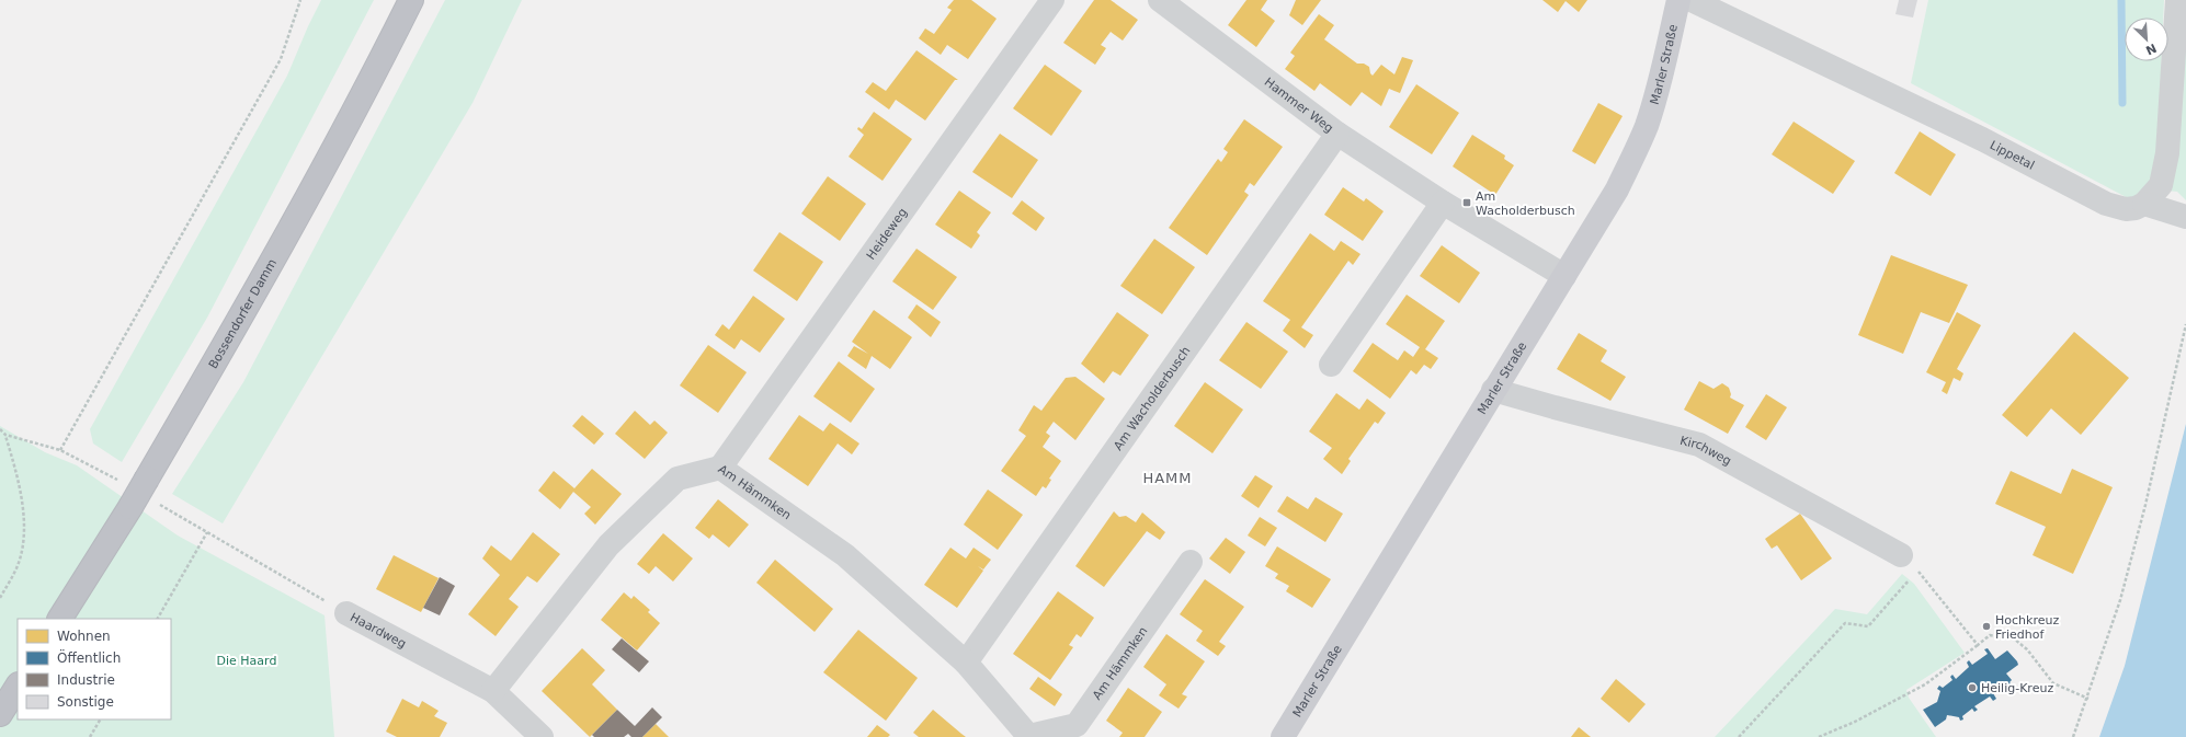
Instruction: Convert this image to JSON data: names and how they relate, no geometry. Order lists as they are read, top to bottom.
{
  "streets": {
    "highway": ["Bossendorfer Damm"],
    "main road": ["Marler Straße"],
    "street": [
      "Hammer Weg",
      "Lippetal",
      "Heideweg",
      "Am Wacholderbusch",
      "Kirchweg",
      "Am Hämmken",
      "Haardweg"
    ]
  },
  "crossings": [
    ["Marler Straße", "Hammer Weg"],
    ["Marler Straße", "Kirchweg"],
    ["Hammer Weg", "Am Wacholderbusch"],
    ["Heideweg", "Am Hämmken"],
    ["Am Wacholderbusch", "Am Hämmken"],
    ["Am Hämmken", "Haardweg"]
  ],
  "districts": ["HAMM"],
  "parks": ["Die Haard"],
  "places": {
    "transit": ["Am Wacholderbusch"],
    "other": ["Hochkreuz Friedhof", "Heilig-Kreuz"]
  },
  "legend": [
    "Wohnen",
    "Öffentlich",
    "Industrie",
    "Sonstige"
  ],
  "north": "bottom right"
}
